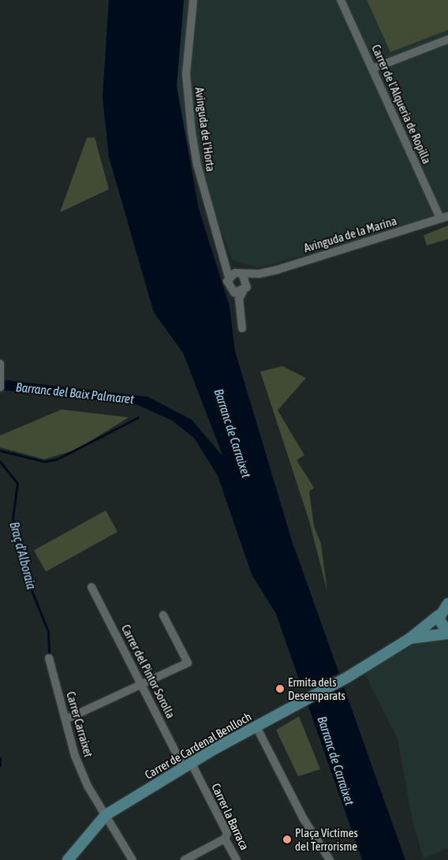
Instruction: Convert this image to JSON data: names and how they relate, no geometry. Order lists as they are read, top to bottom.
{
  "streets": {
    "main road": ["Carrer de Cardenal Benlloch"],
    "street": [
      "Carrer de l'Alqueria de Ropilla",
      "Avinguda de l'Horta",
      "Avinguda de la Marina",
      "Carrer del Pintor Sorolla",
      "Carrer Carraixet",
      "Carrer la Barraca"
    ]
  },
  "crossings": [
    ["Carrer de l'Alqueria de Ropilla", "Avinguda de la Marina"],
    ["Carrer del Pintor Sorolla", "Carrer de Cardenal Benlloch"],
    ["Carrer del Pintor Sorolla", "Carrer la Barraca"],
    ["Carrer Carraixet", "Carrer de Cardenal Benlloch"],
    ["Carrer de Cardenal Benlloch", "Carrer la Barraca"]
  ],
  "water": ["Barranc del Baix Palmaret", "Barranc de Carraixet", "Braç d'Alboraia"],
  "places": ["Ermita dels Desemparats", "Plaça Víctimes del Terrorisme"]
}
